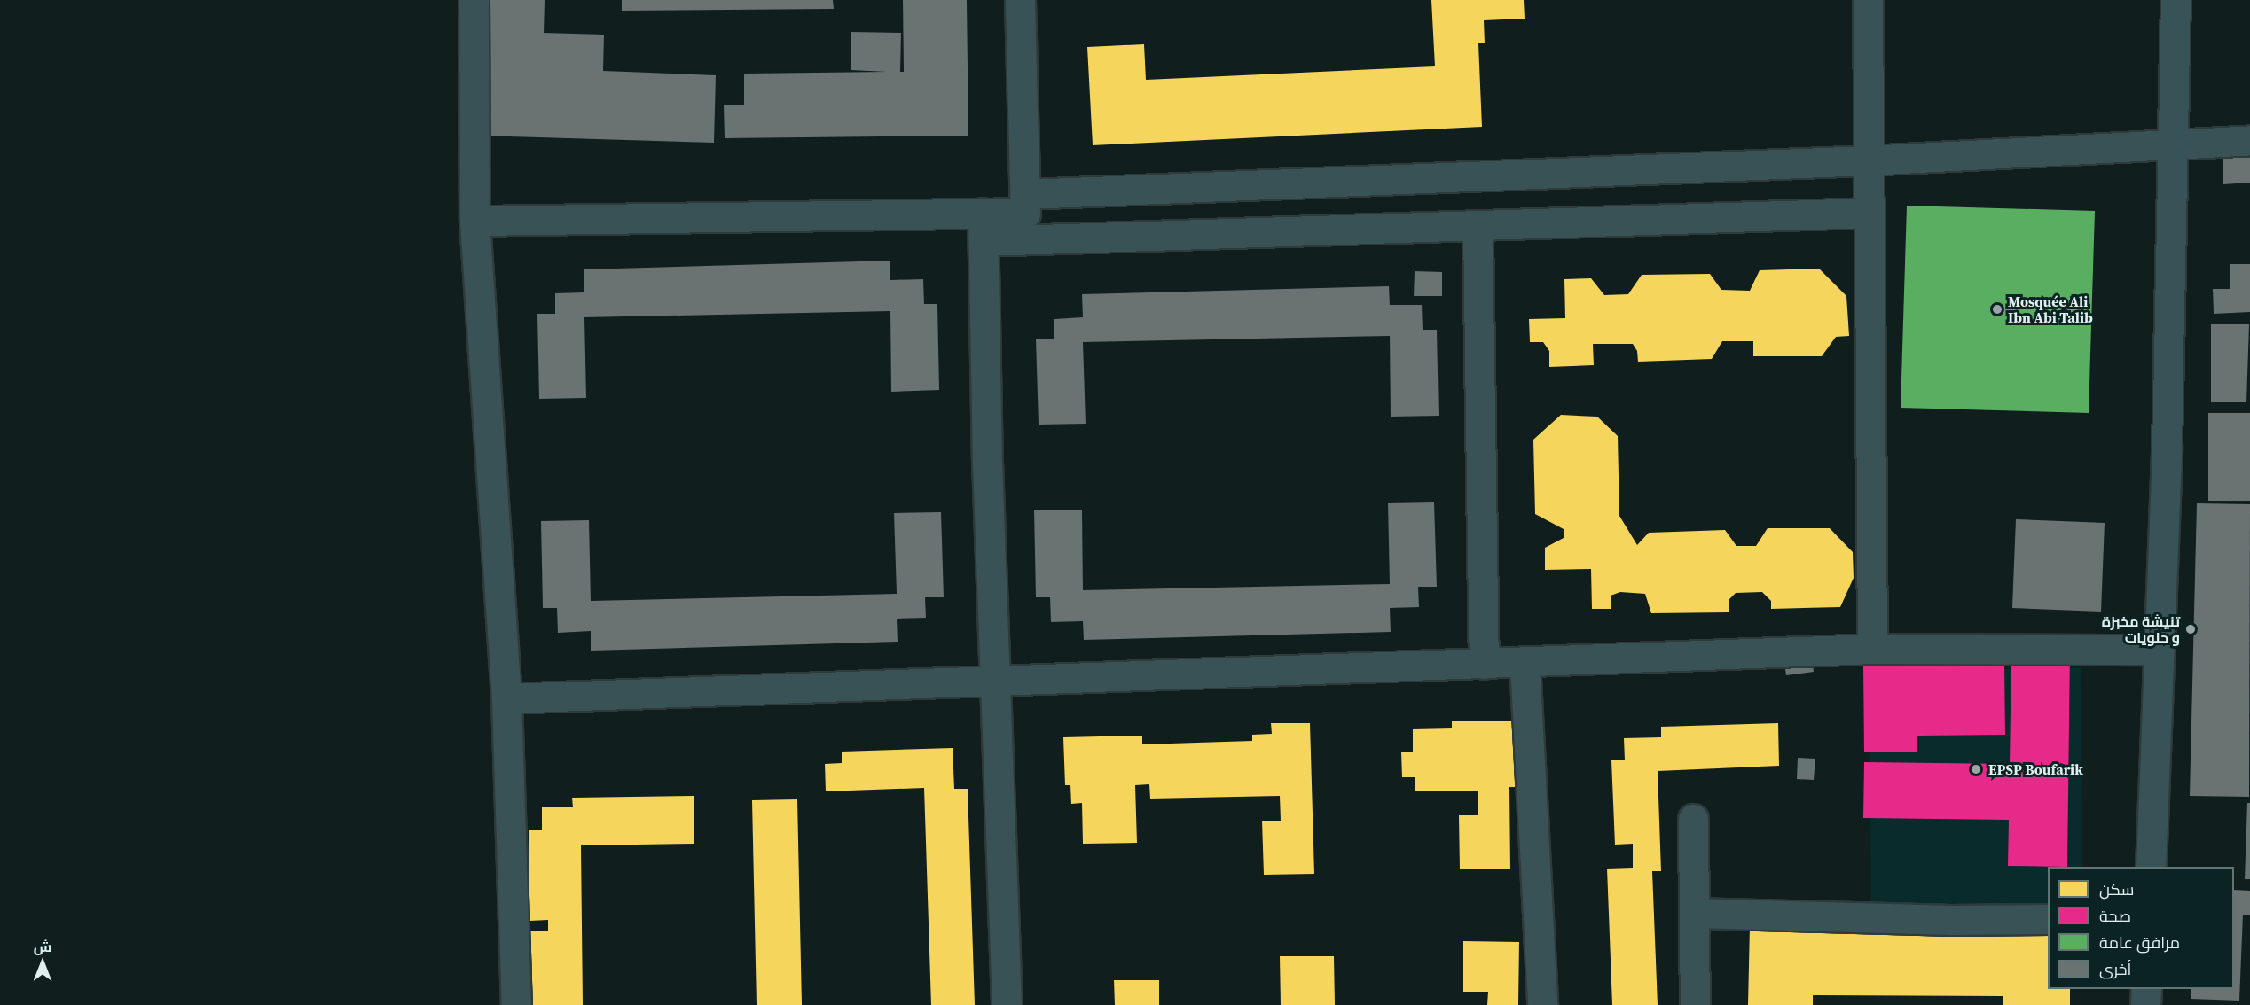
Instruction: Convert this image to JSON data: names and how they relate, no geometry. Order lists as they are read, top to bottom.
{
  "places": ["Mosquée Ali Ibn Abi Talib", "تنيشة مخبزة و حلويات", "EPSP Boufarik"],
  "legend": [
    "سكن",
    "صحة",
    "مرافق عامة",
    "أخرى"
  ],
  "north": "top"
}
